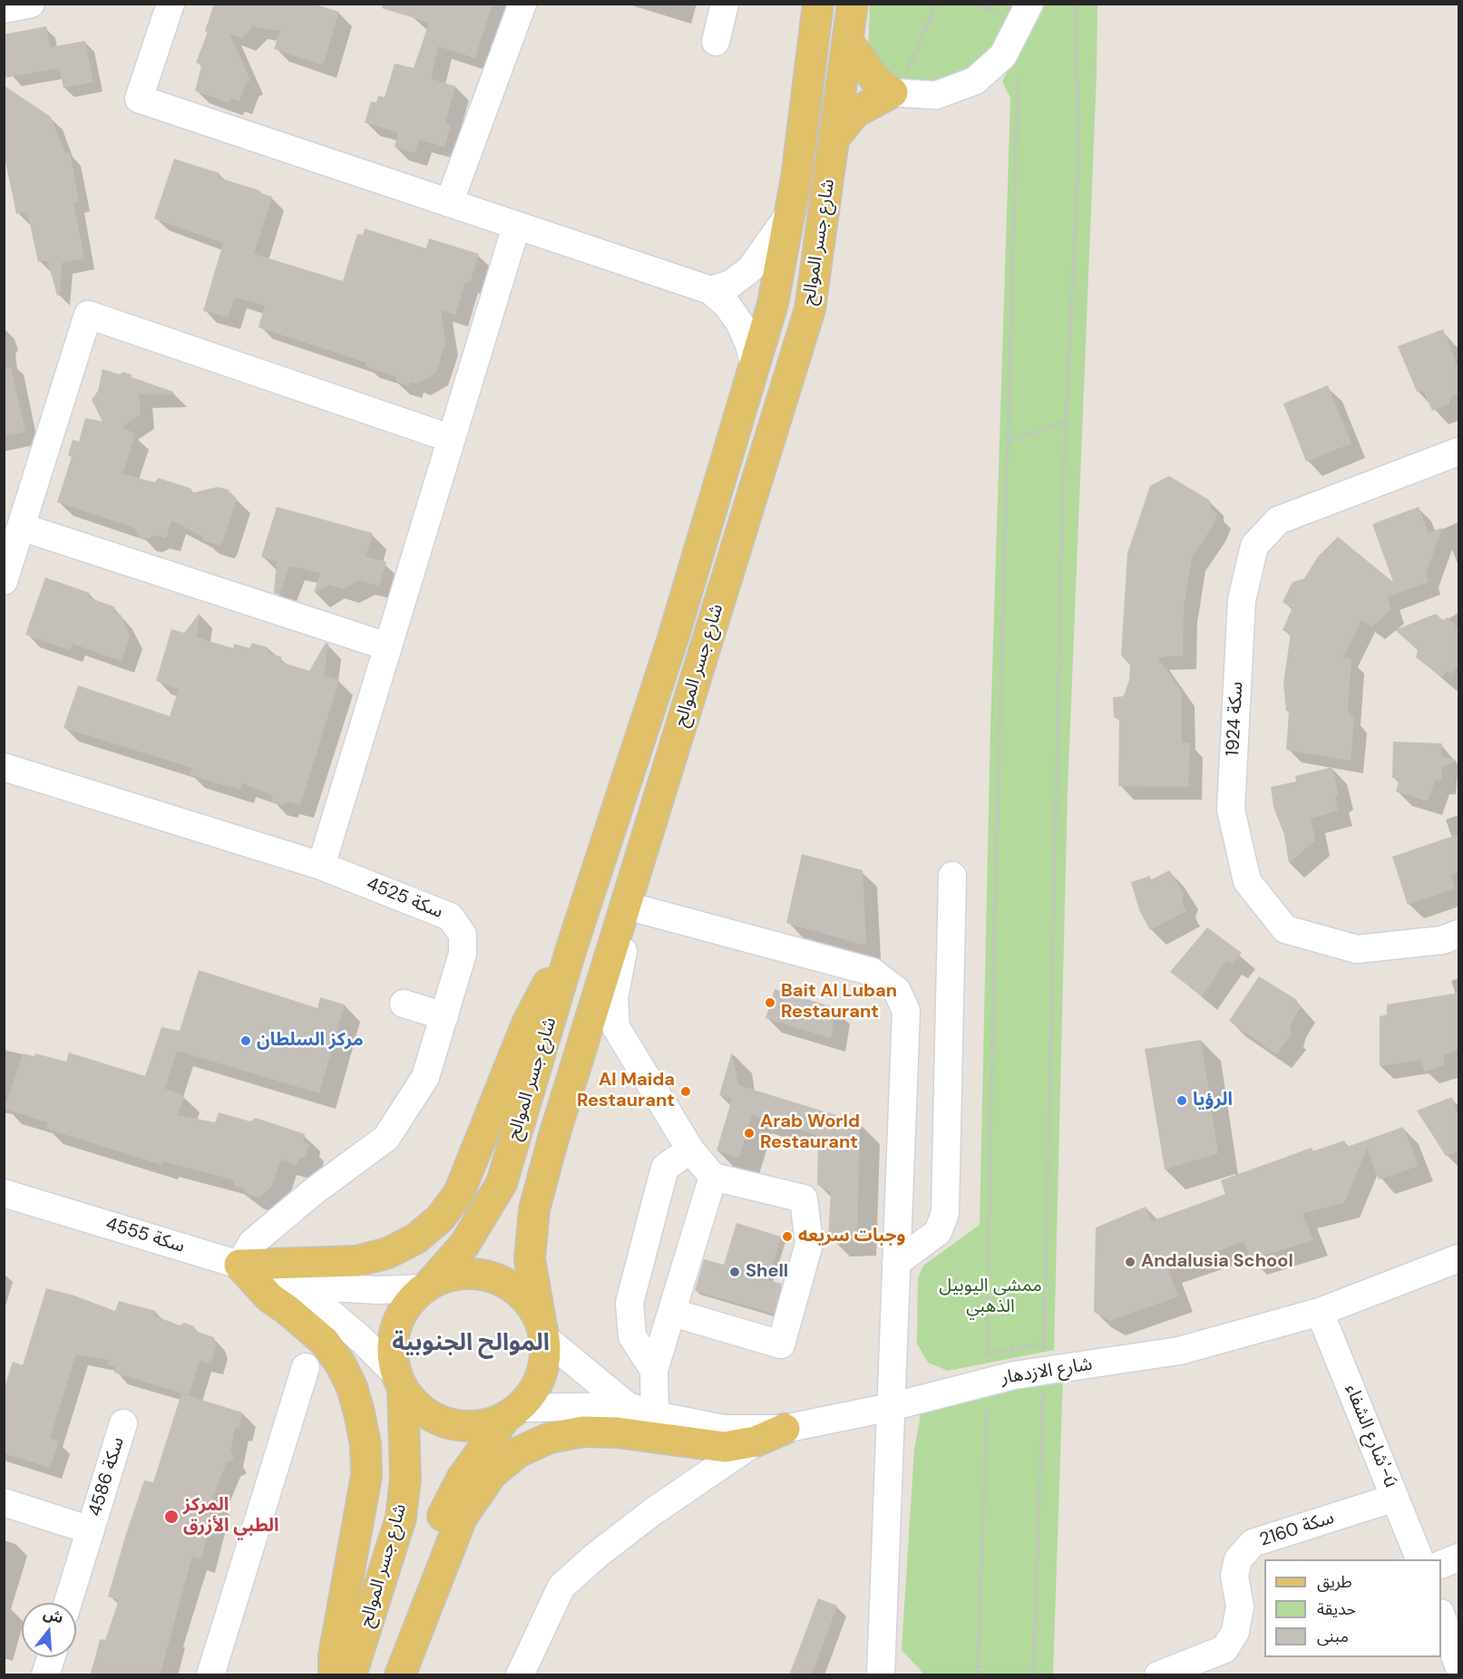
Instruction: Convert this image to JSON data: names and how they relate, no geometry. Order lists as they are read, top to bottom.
{
  "streets": {
    "main road": ["شارع جسر الموالح"],
    "street": [
      "سكة 1924",
      "سكة 4525",
      "سكة 4555",
      "شارع الازدهار",
      "شارع الشفاء'-ú",
      "سكة 4586",
      "سكة 2160"
    ]
  },
  "crossings": [
    ["شارع جسر الموالح", "سكة 4555"],
    ["شارع جسر الموالح", "شارع الازدهار"],
    ["سكة 4525", "سكة 4555"],
    ["سكة 4555", "شارع الازدهار"],
    ["شارع الازدهار", "شارع الشفاء'-ú"],
    ["شارع الشفاء'-ú", "سكة 2160"]
  ],
  "districts": ["الموالح الجنوبية"],
  "parks": ["ممشى اليوبيل الذهبي"],
  "places": [
    "Bait Al Luban Restaurant",
    "مركز السلطان",
    "Al Maida Restaurant",
    "الرؤيا",
    "Arab World Restaurant",
    "وجبات سريعه",
    "Andalusia School",
    "Shell",
    "المركز الطبي الأزرق"
  ],
  "legend": ["طريق", "حديقة", "مبنى"],
  "north": "top"
}
